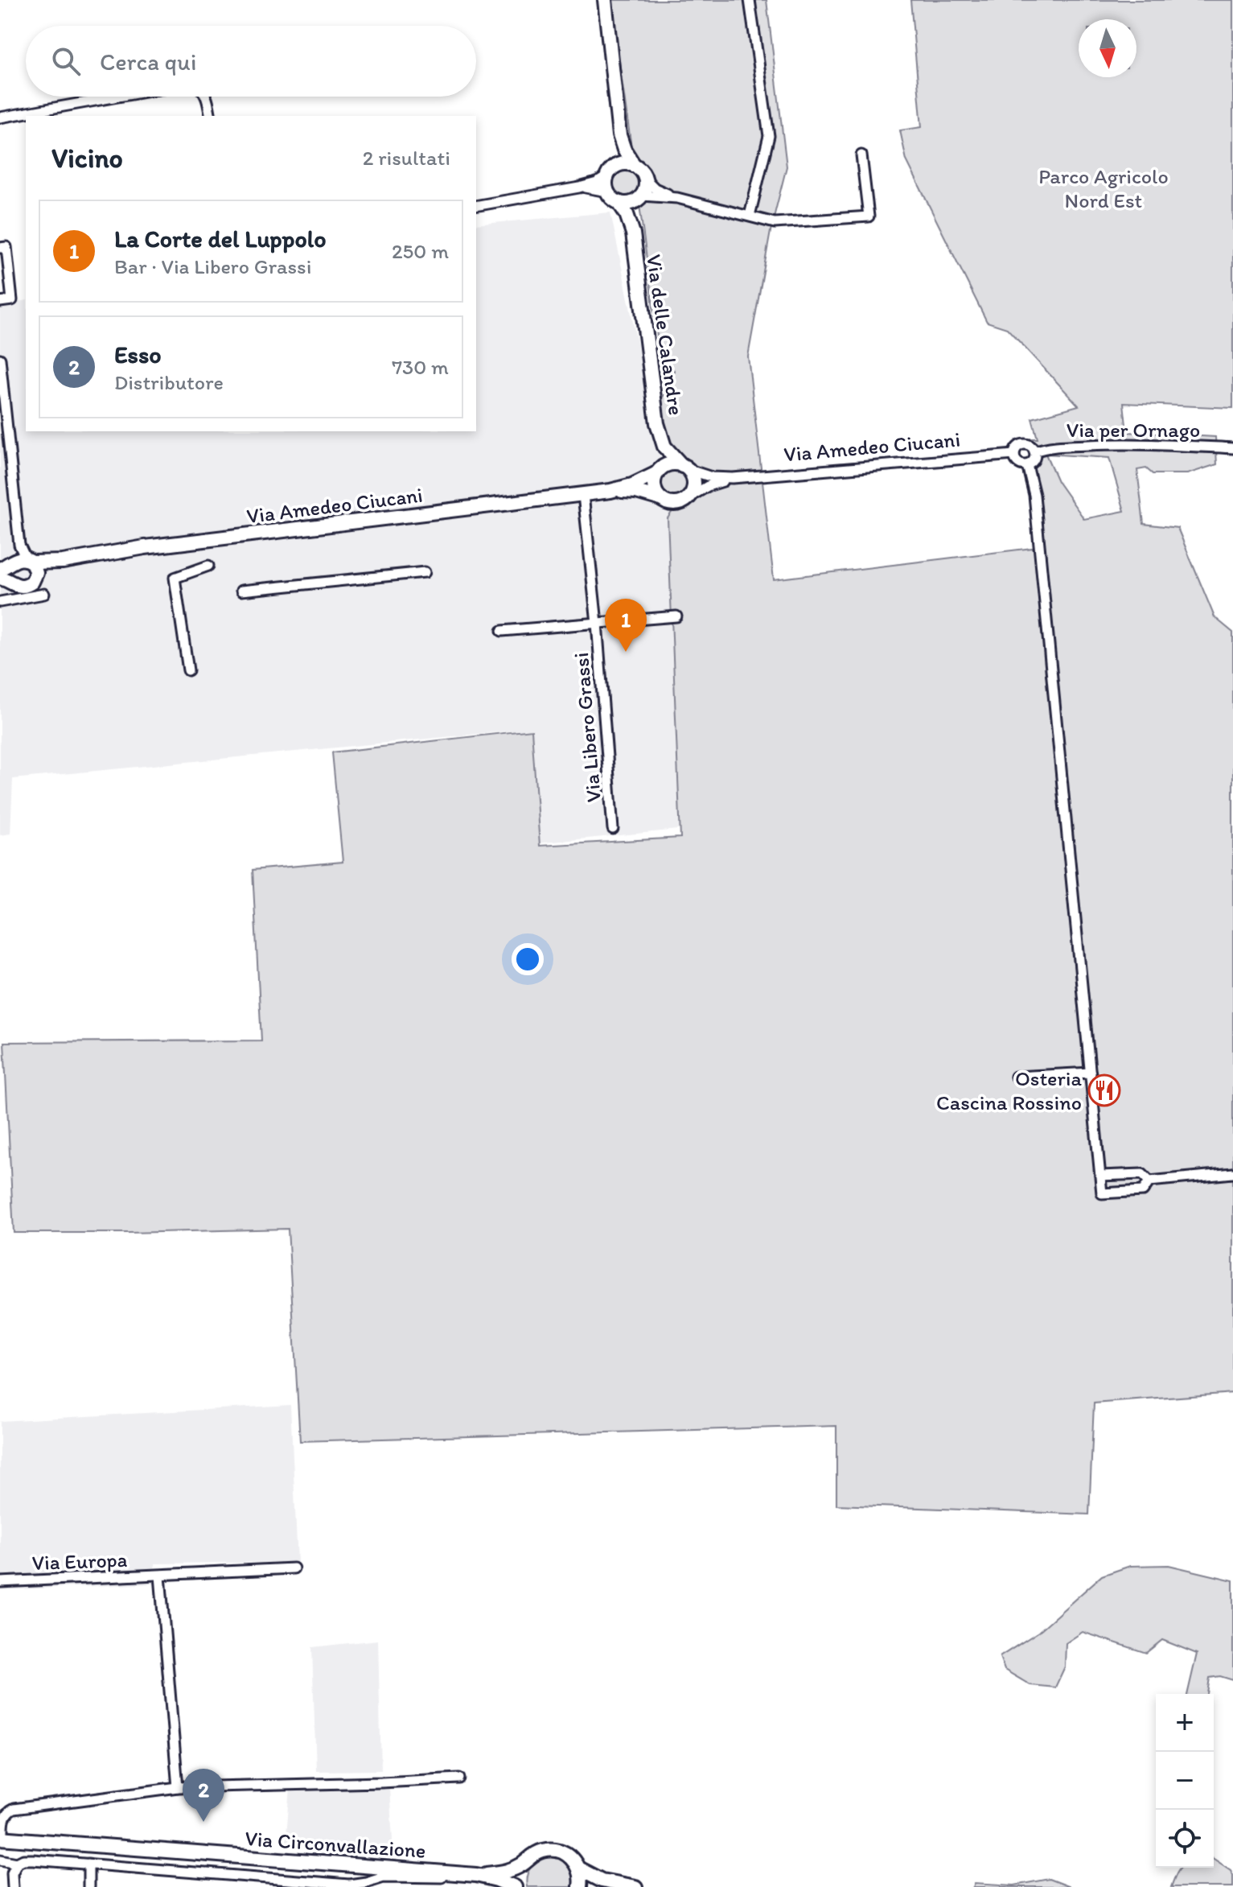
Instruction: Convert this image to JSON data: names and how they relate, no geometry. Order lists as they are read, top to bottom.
{
  "streets": {
    "main road": ["Via delle Calandre", "Via Amedeo Ciucani", "Via Circonvallazione"],
    "street": ["Via per Ornago", "Via Libero Grassi", "Via Europa"]
  },
  "crossings": [
    ["Via delle Calandre", "Via Amedeo Ciucani"],
    ["Via per Ornago", "Via Amedeo Ciucani"],
    ["Via Amedeo Ciucani", "Via Libero Grassi"]
  ],
  "parks": ["Parco Agricolo Nord Est"],
  "places": {
    "restaurant": ["Osteria Cascina Rossino"]
  },
  "north": "bottom",
  "page": {
    "search": "Cerca qui",
    "heading": ["Vicino", "2 risultati"],
    "list": [
      {
        "mark": "1",
        "name": "La Corte del Luppolo",
        "note": "Bar · Via Libero Grassi",
        "value": "250 m"
      },
      {
        "mark": "2",
        "name": "Esso",
        "note": "Distributore",
        "value": "730 m"
      }
    ],
    "pins": ["1", "2"],
    "map_buttons": ["+", "−"]
  }
}
